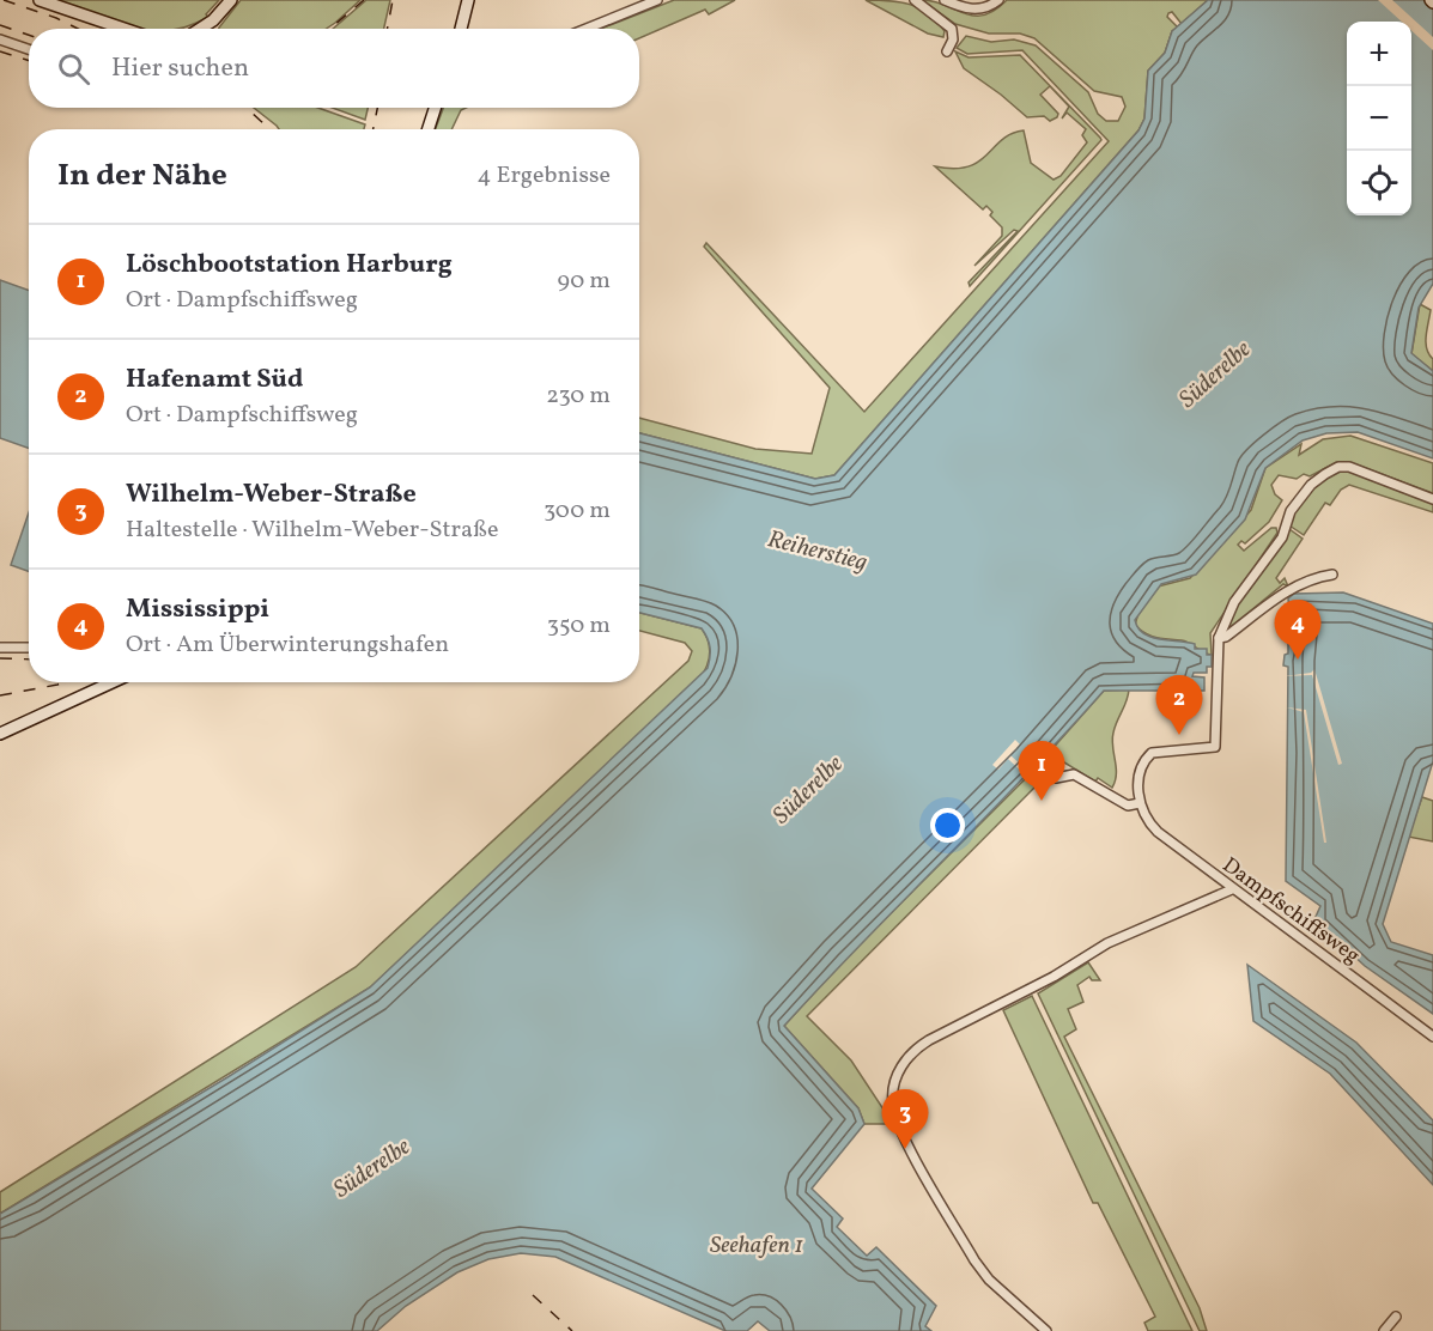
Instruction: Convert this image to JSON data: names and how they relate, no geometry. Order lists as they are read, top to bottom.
{
  "streets": {
    "street": ["Dampfschiffsweg"]
  },
  "water": ["Süderelbe", "Reiherstieg", "Seehafen 1"],
  "page": {
    "map_buttons": ["+", "−"],
    "search": "Hier suchen",
    "heading": ["In der Nähe", "4 Ergebnisse"],
    "list": [
      {
        "mark": "1",
        "name": "Löschbootstation Harburg",
        "note": "Ort · Dampfschiffsweg",
        "value": "90 m"
      },
      {
        "mark": "2",
        "name": "Hafenamt Süd",
        "note": "Ort · Dampfschiffsweg",
        "value": "230 m"
      },
      {
        "mark": "3",
        "name": "Wilhelm-Weber-Straße",
        "note": "Haltestelle · Wilhelm-Weber-Straße",
        "value": "300 m"
      },
      {
        "mark": "4",
        "name": "Mississippi",
        "note": "Ort · Am Überwinterungshafen",
        "value": "350 m"
      }
    ],
    "pins": [
      "4",
      "2",
      "1",
      "3"
    ]
  }
}
